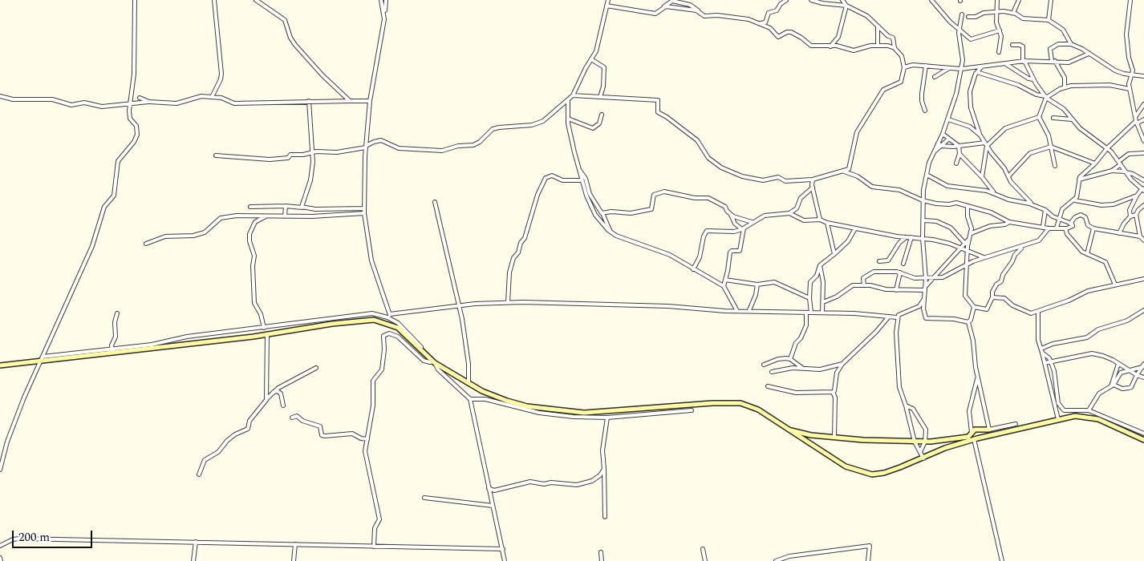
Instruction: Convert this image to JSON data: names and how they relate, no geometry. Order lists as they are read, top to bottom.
{
  "scale_bar": "200 m"
}
